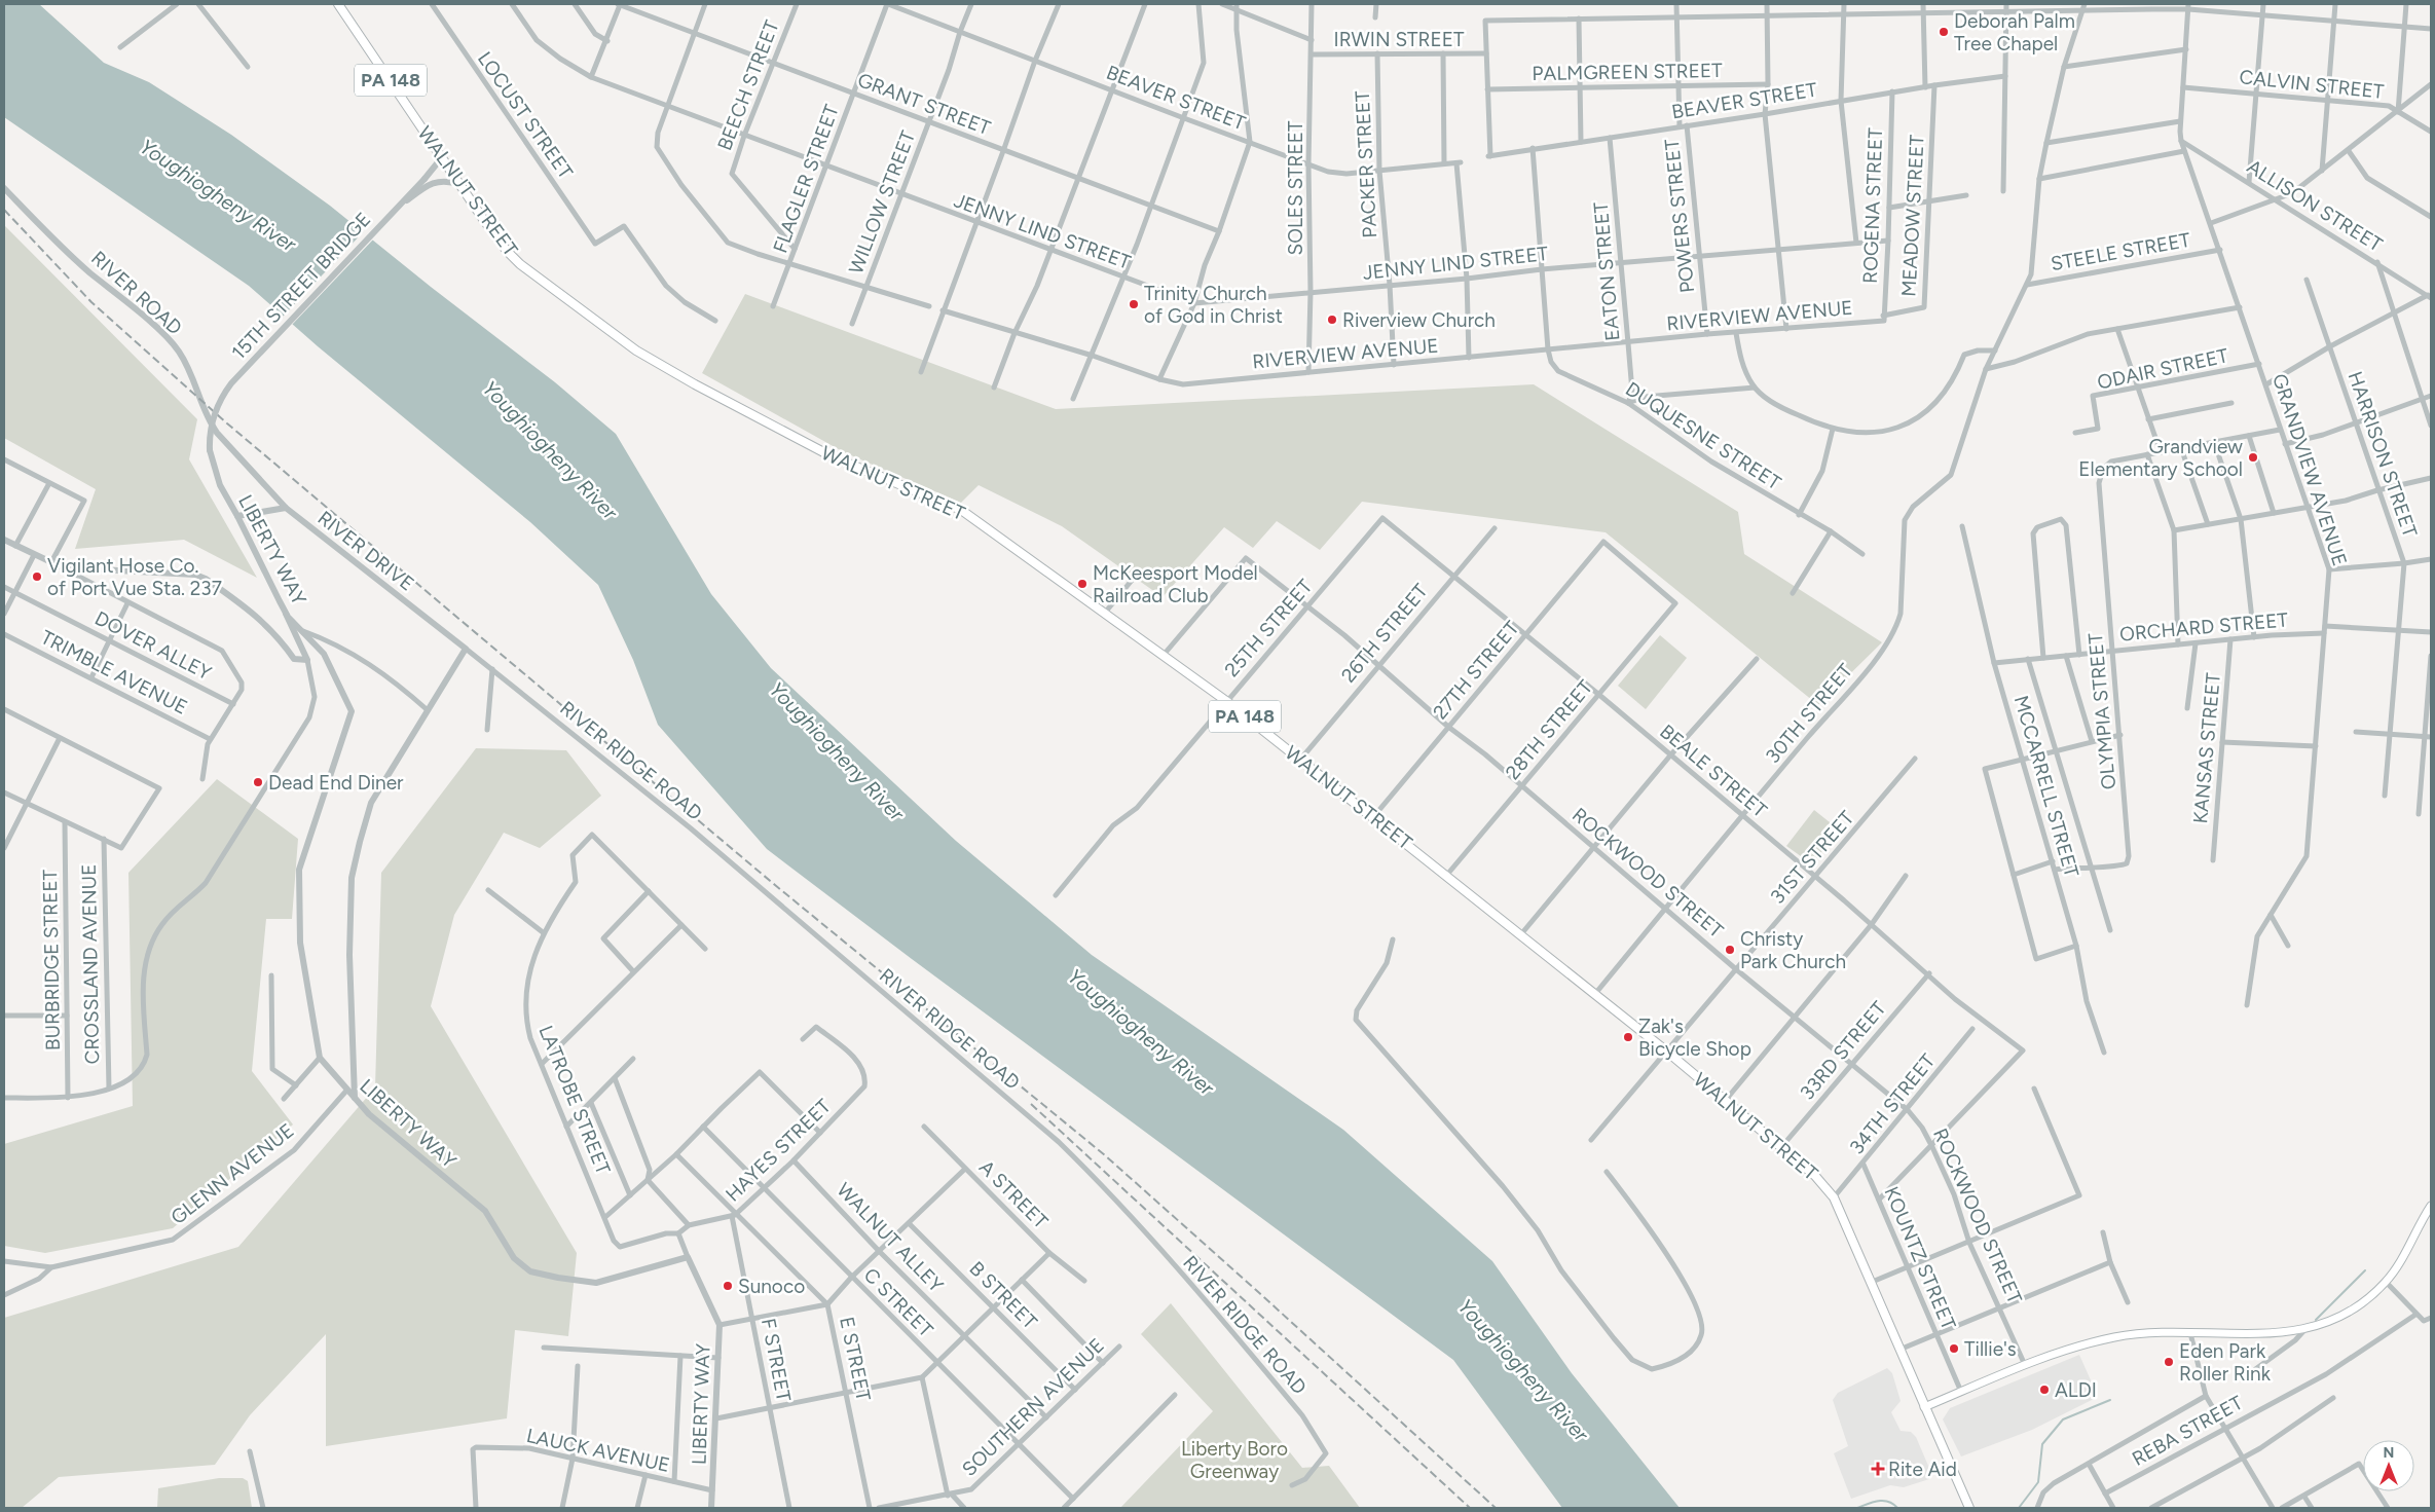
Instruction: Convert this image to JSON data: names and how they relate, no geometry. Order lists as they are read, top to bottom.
{
  "streets": {
    "main road": ["PA 148", "WALNUT STREET"],
    "street": [
      "IRWIN STREET",
      "PALMGREEN STREET",
      "CALVIN STREET",
      "BEECH STREET",
      "BEAVER STREET",
      "GRANT STREET",
      "LOCUST STREET",
      "PACKER STREET",
      "FLAGLER STREET",
      "SOLES STREET",
      "WILLOW STREET",
      "ROGENA STREET",
      "ALLISON STREET",
      "POWERS STREET",
      "MEADOW STREET",
      "JENNY LIND STREET",
      "STEELE STREET",
      "EATON STREET",
      "15TH STREET BRIDGE",
      "RIVER ROAD",
      "RIVERVIEW AVENUE",
      "ODAIR STREET",
      "DUQUESNE STREET",
      "HARRISON STREET",
      "GRANDVIEW AVENUE",
      "LIBERTY WAY",
      "RIVER DRIVE",
      "ORCHARD STREET",
      "25TH STREET",
      "26TH STREET",
      "DOVER ALLEY",
      "27TH STREET",
      "TRIMBLE AVENUE",
      "OLYMPIA STREET",
      "30TH STREET",
      "28TH STREET",
      "KANSAS STREET",
      "RIVER RIDGE ROAD",
      "BEALE STREET",
      "MCCARRELL STREET",
      "31ST STREET",
      "ROCKWOOD STREET",
      "BURBRIDGE STREET",
      "CROSSLAND AVENUE",
      "33RD STREET",
      "LATROBE STREET",
      "34TH STREET",
      "HAYES STREET",
      "GLENN AVENUE",
      "A STREET",
      "WALNUT ALLEY",
      "KOUNTZ STREET",
      "B STREET",
      "C STREET",
      "E STREET",
      "F STREET",
      "SOUTHERN AVENUE",
      "REBA STREET",
      "LAUCK AVENUE"
    ]
  },
  "crossings": [
    ["IRWIN STREET", "PACKER STREET"],
    ["IRWIN STREET", "SOLES STREET"],
    ["PALMGREEN STREET", "BEAVER STREET"],
    ["CALVIN STREET", "GRANDVIEW AVENUE"],
    ["BEECH STREET", "GRANT STREET"],
    ["BEECH STREET", "FLAGLER STREET"],
    ["BEECH STREET", "JENNY LIND STREET"],
    ["BEAVER STREET", "PACKER STREET"],
    ["BEAVER STREET", "FLAGLER STREET"],
    ["BEAVER STREET", "SOLES STREET"],
    ["BEAVER STREET", "WILLOW STREET"],
    ["BEAVER STREET", "ROGENA STREET"],
    ["BEAVER STREET", "POWERS STREET"],
    ["BEAVER STREET", "MEADOW STREET"],
    ["BEAVER STREET", "JENNY LIND STREET"],
    ["BEAVER STREET", "EATON STREET"],
    ["BEAVER STREET", "DUQUESNE STREET"],
    ["GRANT STREET", "FLAGLER STREET"],
    ["GRANT STREET", "WILLOW STREET"],
    ["PACKER STREET", "JENNY LIND STREET"],
    ["PACKER STREET", "RIVERVIEW AVENUE"],
    ["FLAGLER STREET", "JENNY LIND STREET"],
    ["SOLES STREET", "JENNY LIND STREET"],
    ["SOLES STREET", "RIVERVIEW AVENUE"],
    ["WALNUT STREET", "15TH STREET BRIDGE"],
    ["WALNUT STREET", "25TH STREET"],
    ["WALNUT STREET", "26TH STREET"],
    ["WALNUT STREET", "27TH STREET"],
    ["WALNUT STREET", "30TH STREET"],
    ["WALNUT STREET", "28TH STREET"],
    ["WALNUT STREET", "31ST STREET"],
    ["WALNUT STREET", "ROCKWOOD STREET"],
    ["WALNUT STREET", "33RD STREET"],
    ["WALNUT STREET", "34TH STREET"],
    ["WILLOW STREET", "JENNY LIND STREET"],
    ["ROGENA STREET", "MEADOW STREET"],
    ["ROGENA STREET", "JENNY LIND STREET"],
    ["ROGENA STREET", "RIVERVIEW AVENUE"],
    ["ALLISON STREET", "GRANDVIEW AVENUE"],
    ["POWERS STREET", "JENNY LIND STREET"],
    ["POWERS STREET", "RIVERVIEW AVENUE"],
    ["MEADOW STREET", "RIVERVIEW AVENUE"],
    ["JENNY LIND STREET", "EATON STREET"],
    ["JENNY LIND STREET", "DUQUESNE STREET"],
    ["STEELE STREET", "GRANDVIEW AVENUE"],
    ["STEELE STREET", "30TH STREET"],
    ["EATON STREET", "RIVERVIEW AVENUE"],
    ["EATON STREET", "DUQUESNE STREET"],
    ["15TH STREET BRIDGE", "LIBERTY WAY"],
    ["RIVER ROAD", "RIVER DRIVE"],
    ["RIVERVIEW AVENUE", "DUQUESNE STREET"],
    ["ODAIR STREET", "GRANDVIEW AVENUE"],
    ["GRANDVIEW AVENUE", "ORCHARD STREET"],
    ["LIBERTY WAY", "GLENN AVENUE"],
    ["LIBERTY WAY", "LAUCK AVENUE"],
    ["RIVER DRIVE", "RIVER RIDGE ROAD"],
    ["ORCHARD STREET", "OLYMPIA STREET"],
    ["ORCHARD STREET", "KANSAS STREET"],
    ["ORCHARD STREET", "MCCARRELL STREET"],
    ["25TH STREET", "BEALE STREET"],
    ["25TH STREET", "ROCKWOOD STREET"],
    ["26TH STREET", "BEALE STREET"],
    ["26TH STREET", "ROCKWOOD STREET"],
    ["27TH STREET", "28TH STREET"],
    ["27TH STREET", "BEALE STREET"],
    ["27TH STREET", "ROCKWOOD STREET"],
    ["OLYMPIA STREET", "MCCARRELL STREET"],
    ["30TH STREET", "BEALE STREET"],
    ["30TH STREET", "ROCKWOOD STREET"],
    ["28TH STREET", "BEALE STREET"],
    ["28TH STREET", "ROCKWOOD STREET"],
    ["BEALE STREET", "31ST STREET"],
    ["BEALE STREET", "ROCKWOOD STREET"],
    ["BEALE STREET", "33RD STREET"],
    ["31ST STREET", "ROCKWOOD STREET"],
    ["ROCKWOOD STREET", "33RD STREET"],
    ["ROCKWOOD STREET", "34TH STREET"],
    ["LATROBE STREET", "HAYES STREET"],
    ["34TH STREET", "KOUNTZ STREET"],
    ["HAYES STREET", "WALNUT ALLEY"],
    ["HAYES STREET", "C STREET"],
    ["HAYES STREET", "E STREET"],
    ["HAYES STREET", "F STREET"],
    ["WALNUT ALLEY", "SOUTHERN AVENUE"],
    ["B STREET", "SOUTHERN AVENUE"],
    ["C STREET", "SOUTHERN AVENUE"],
    ["E STREET", "F STREET"]
  ],
  "water": ["Youghiogheny River"],
  "parks": ["Liberty Boro Greenway"],
  "places": {
    "other": [
      "Deborah Palm Tree Chapel",
      "Trinity Church of God in Christ",
      "Riverview Church",
      "Grandview Elementary School",
      "Vigilant Hose Co. of Port Vue Sta. 237",
      "McKeesport Model Railroad Club",
      "Dead End Diner",
      "Christy Park Church",
      "Zak's Bicycle Shop",
      "Sunoco",
      "Tillie's",
      "Eden Park Roller Rink",
      "ALDI"
    ],
    "health": ["Rite Aid"]
  },
  "north": "top"
}
